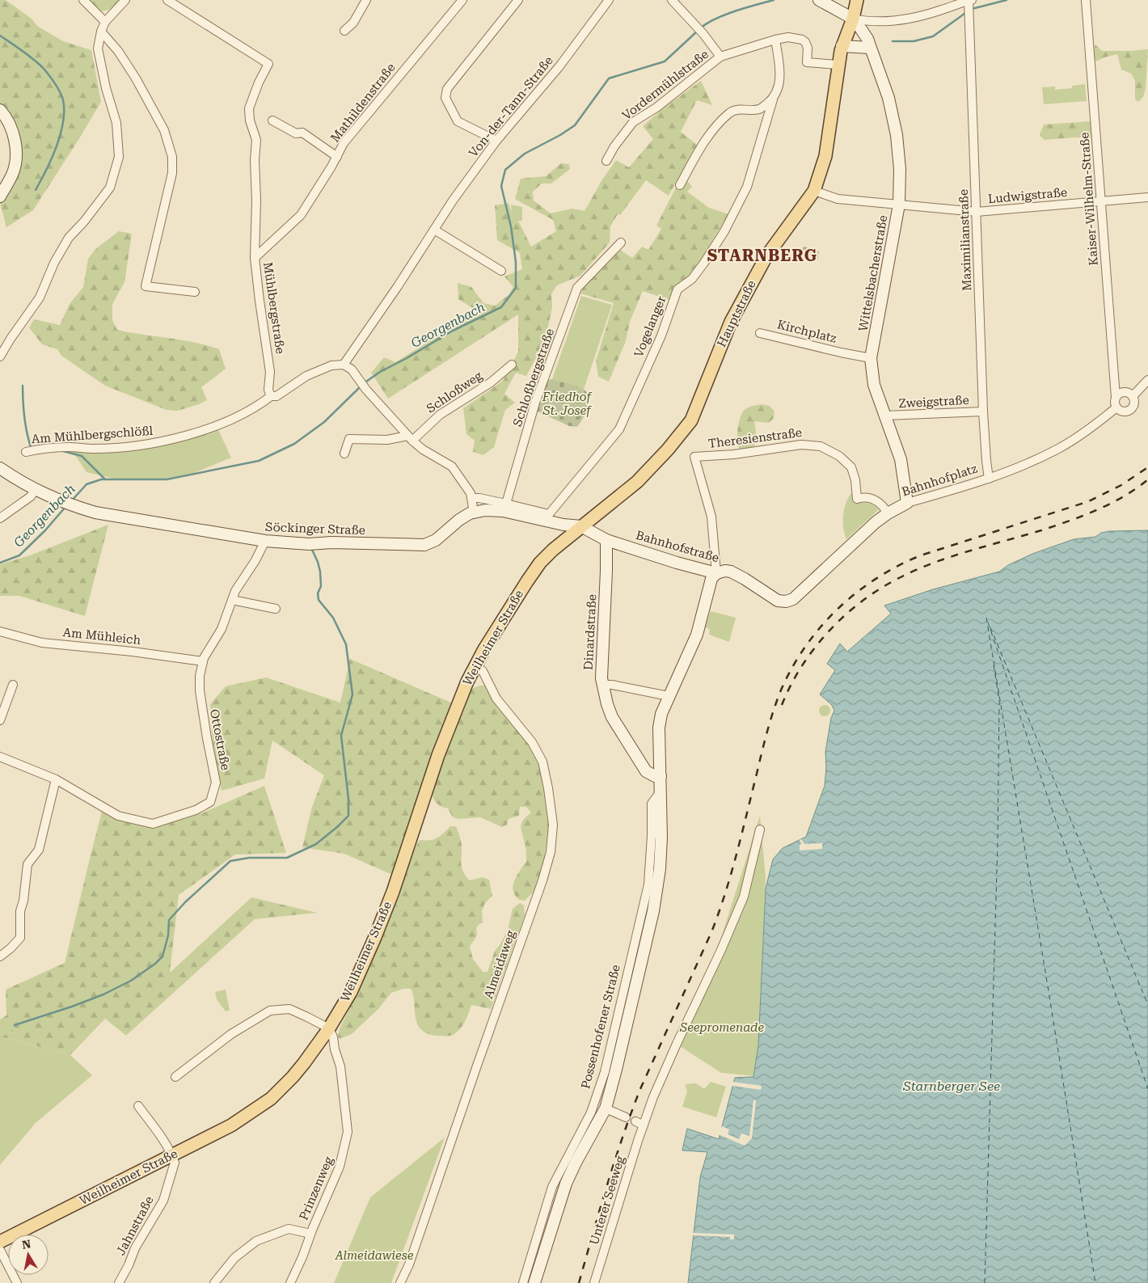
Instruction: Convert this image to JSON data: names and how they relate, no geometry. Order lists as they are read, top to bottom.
{
  "streets": {
    "main road": ["Hauptstraße", "Weilheimer Straße"],
    "street": [
      "Vordermühlstraße",
      "Mathildenstraße",
      "Von-der-Tann-Straße",
      "Ludwigstraße",
      "Kaiser-Wilhelm-Straße",
      "Maximilianstraße",
      "Wittelsbacherstraße",
      "Mühlbergstraße",
      "Vogelanger",
      "Kirchplatz",
      "Schloßbergstraße",
      "Schloßweg",
      "Zweigstraße",
      "Am Mühlbergschlößl",
      "Theresienstraße",
      "Bahnhofplatz",
      "Söckinger Straße",
      "Bahnhofstraße",
      "Dinardstraße",
      "Am Mühleich",
      "Ottostraße",
      "Almeidaweg",
      "Possenhofener Straße",
      "Prinzenweg",
      "Unterer Seeweg",
      "Jahnstraße"
    ]
  },
  "crossings": [
    ["Vordermühlstraße", "Hauptstraße"],
    ["Mathildenstraße", "Mühlbergstraße"],
    ["Ludwigstraße", "Kaiser-Wilhelm-Straße"],
    ["Ludwigstraße", "Maximilianstraße"],
    ["Ludwigstraße", "Wittelsbacherstraße"],
    ["Ludwigstraße", "Hauptstraße"],
    ["Kaiser-Wilhelm-Straße", "Bahnhofplatz"],
    ["Maximilianstraße", "Zweigstraße"],
    ["Maximilianstraße", "Bahnhofplatz"],
    ["Wittelsbacherstraße", "Hauptstraße"],
    ["Wittelsbacherstraße", "Kirchplatz"],
    ["Wittelsbacherstraße", "Zweigstraße"],
    ["Wittelsbacherstraße", "Bahnhofplatz"],
    ["Mühlbergstraße", "Am Mühlbergschlößl"],
    ["Hauptstraße", "Söckinger Straße"],
    ["Hauptstraße", "Bahnhofstraße"],
    ["Hauptstraße", "Weilheimer Straße"],
    ["Vogelanger", "Schloßbergstraße"],
    ["Theresienstraße", "Bahnhofplatz"],
    ["Theresienstraße", "Bahnhofstraße"],
    ["Theresienstraße", "Possenhofener Straße"],
    ["Bahnhofplatz", "Bahnhofstraße"],
    ["Söckinger Straße", "Bahnhofstraße"],
    ["Söckinger Straße", "Weilheimer Straße"],
    ["Söckinger Straße", "Ottostraße"],
    ["Bahnhofstraße", "Dinardstraße"],
    ["Bahnhofstraße", "Weilheimer Straße"],
    ["Bahnhofstraße", "Possenhofener Straße"],
    ["Dinardstraße", "Possenhofener Straße"],
    ["Am Mühleich", "Ottostraße"],
    ["Weilheimer Straße", "Almeidaweg"],
    ["Weilheimer Straße", "Prinzenweg"],
    ["Weilheimer Straße", "Jahnstraße"]
  ],
  "districts": ["STARNBERG"],
  "water": ["Georgenbach", "Starnberger See"],
  "parks": ["Friedhof St. Josef", "Seepromenade", "Almeidawiese"],
  "north": "top"
}
